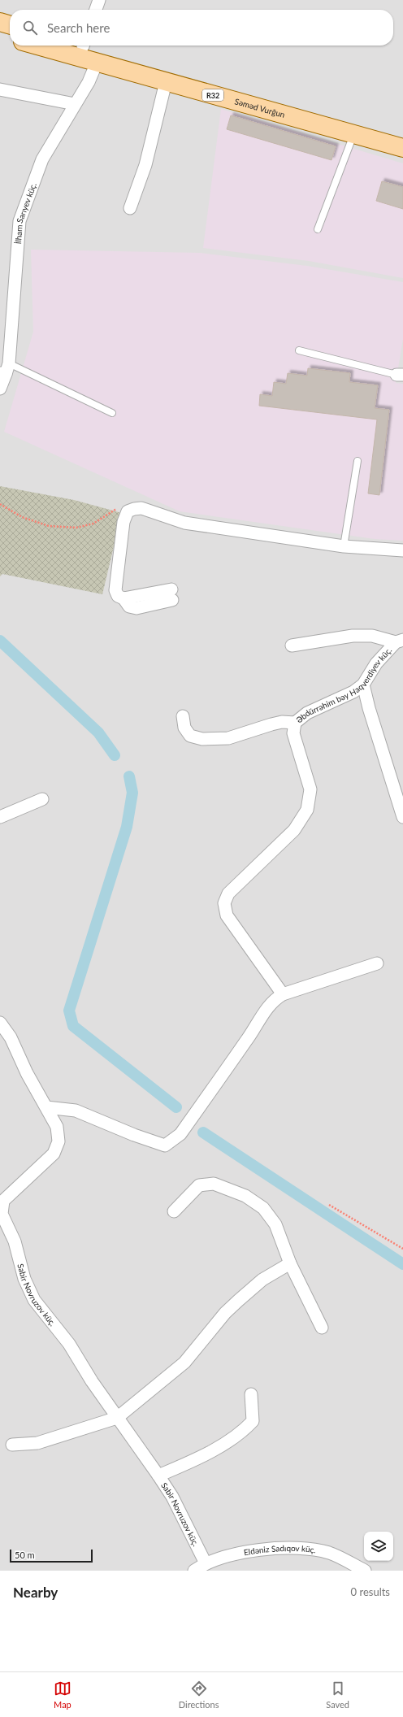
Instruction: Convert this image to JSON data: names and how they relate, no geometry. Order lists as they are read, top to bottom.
{
  "streets": {
    "main road": ["R32", "Səməd Vurğun"],
    "street": [
      "İlham Sarıyev küç.",
      "Əbdürrəhim bəy Haqverdiyev küç.",
      "Sabir Novruzov küç.",
      "Eldəniz Sadıqov küç."
    ]
  },
  "crossings": [
    ["Səməd Vurğun", "İlham Sarıyev küç."],
    ["Sabir Novruzov küç.", "Eldəniz Sadıqov küç."]
  ],
  "scale_bar": "50 m",
  "page": {
    "search": "Search here",
    "scale": "50 m",
    "heading": ["Nearby", "0 results"],
    "nav": ["Map", "Directions", "Saved"]
  }
}
